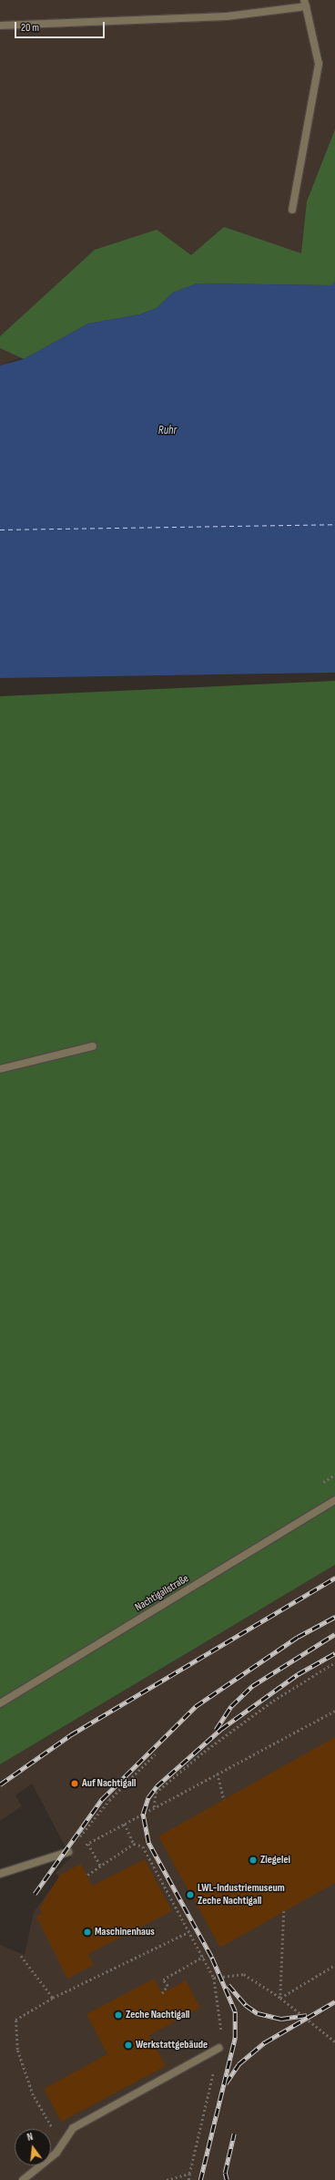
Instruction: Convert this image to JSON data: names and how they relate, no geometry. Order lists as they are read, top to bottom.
{
  "streets": {
    "street": ["Nachtigallstraße"]
  },
  "water": ["Ruhr"],
  "places": [
    "Auf Nachtigall",
    "Ziegelei",
    "LWL-Industriemuseum Zeche Nachtigall",
    "Maschinenhaus",
    "Zeche Nachtigall",
    "Werkstattgebäude"
  ],
  "scale_bar": "20 m",
  "north": "top"
}
